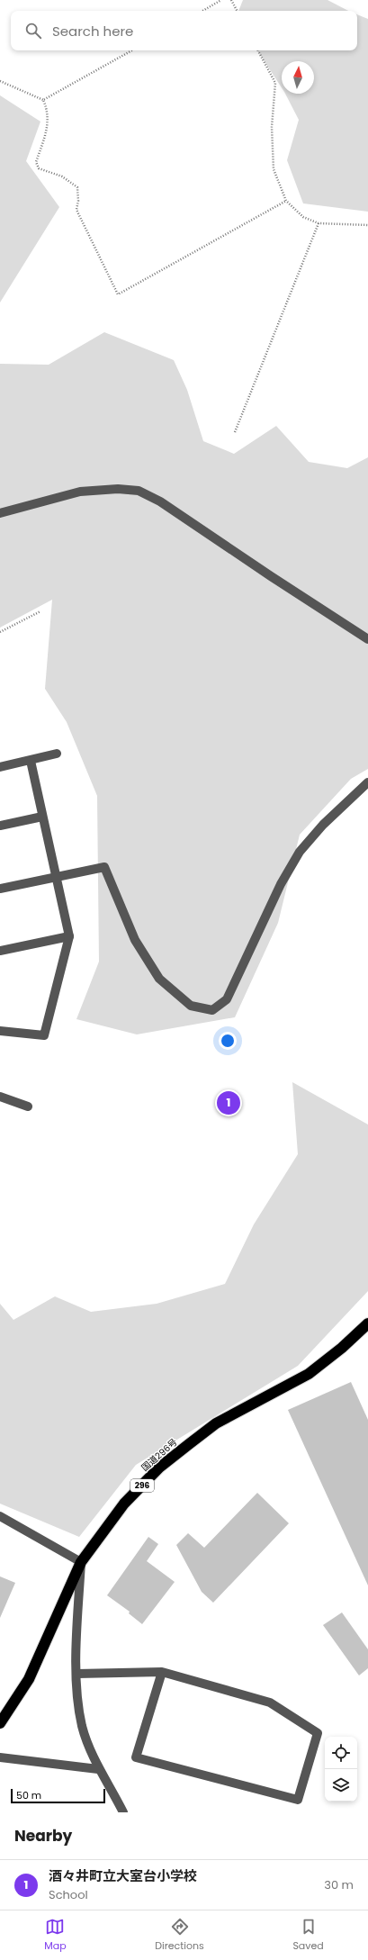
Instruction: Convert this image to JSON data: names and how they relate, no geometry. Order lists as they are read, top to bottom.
{
  "streets": {
    "highway": ["国道296号", "296"]
  },
  "scale_bar": "50 m",
  "north": "top",
  "page": {
    "search": "Search here",
    "pins": "1",
    "scale": "50 m",
    "heading": "Nearby",
    "list": [
      {
        "mark": "1",
        "name": "酒々井町立大室台小学校",
        "note": "School",
        "value": "30 m"
      }
    ],
    "nav": ["Map", "Directions", "Saved"]
  }
}
